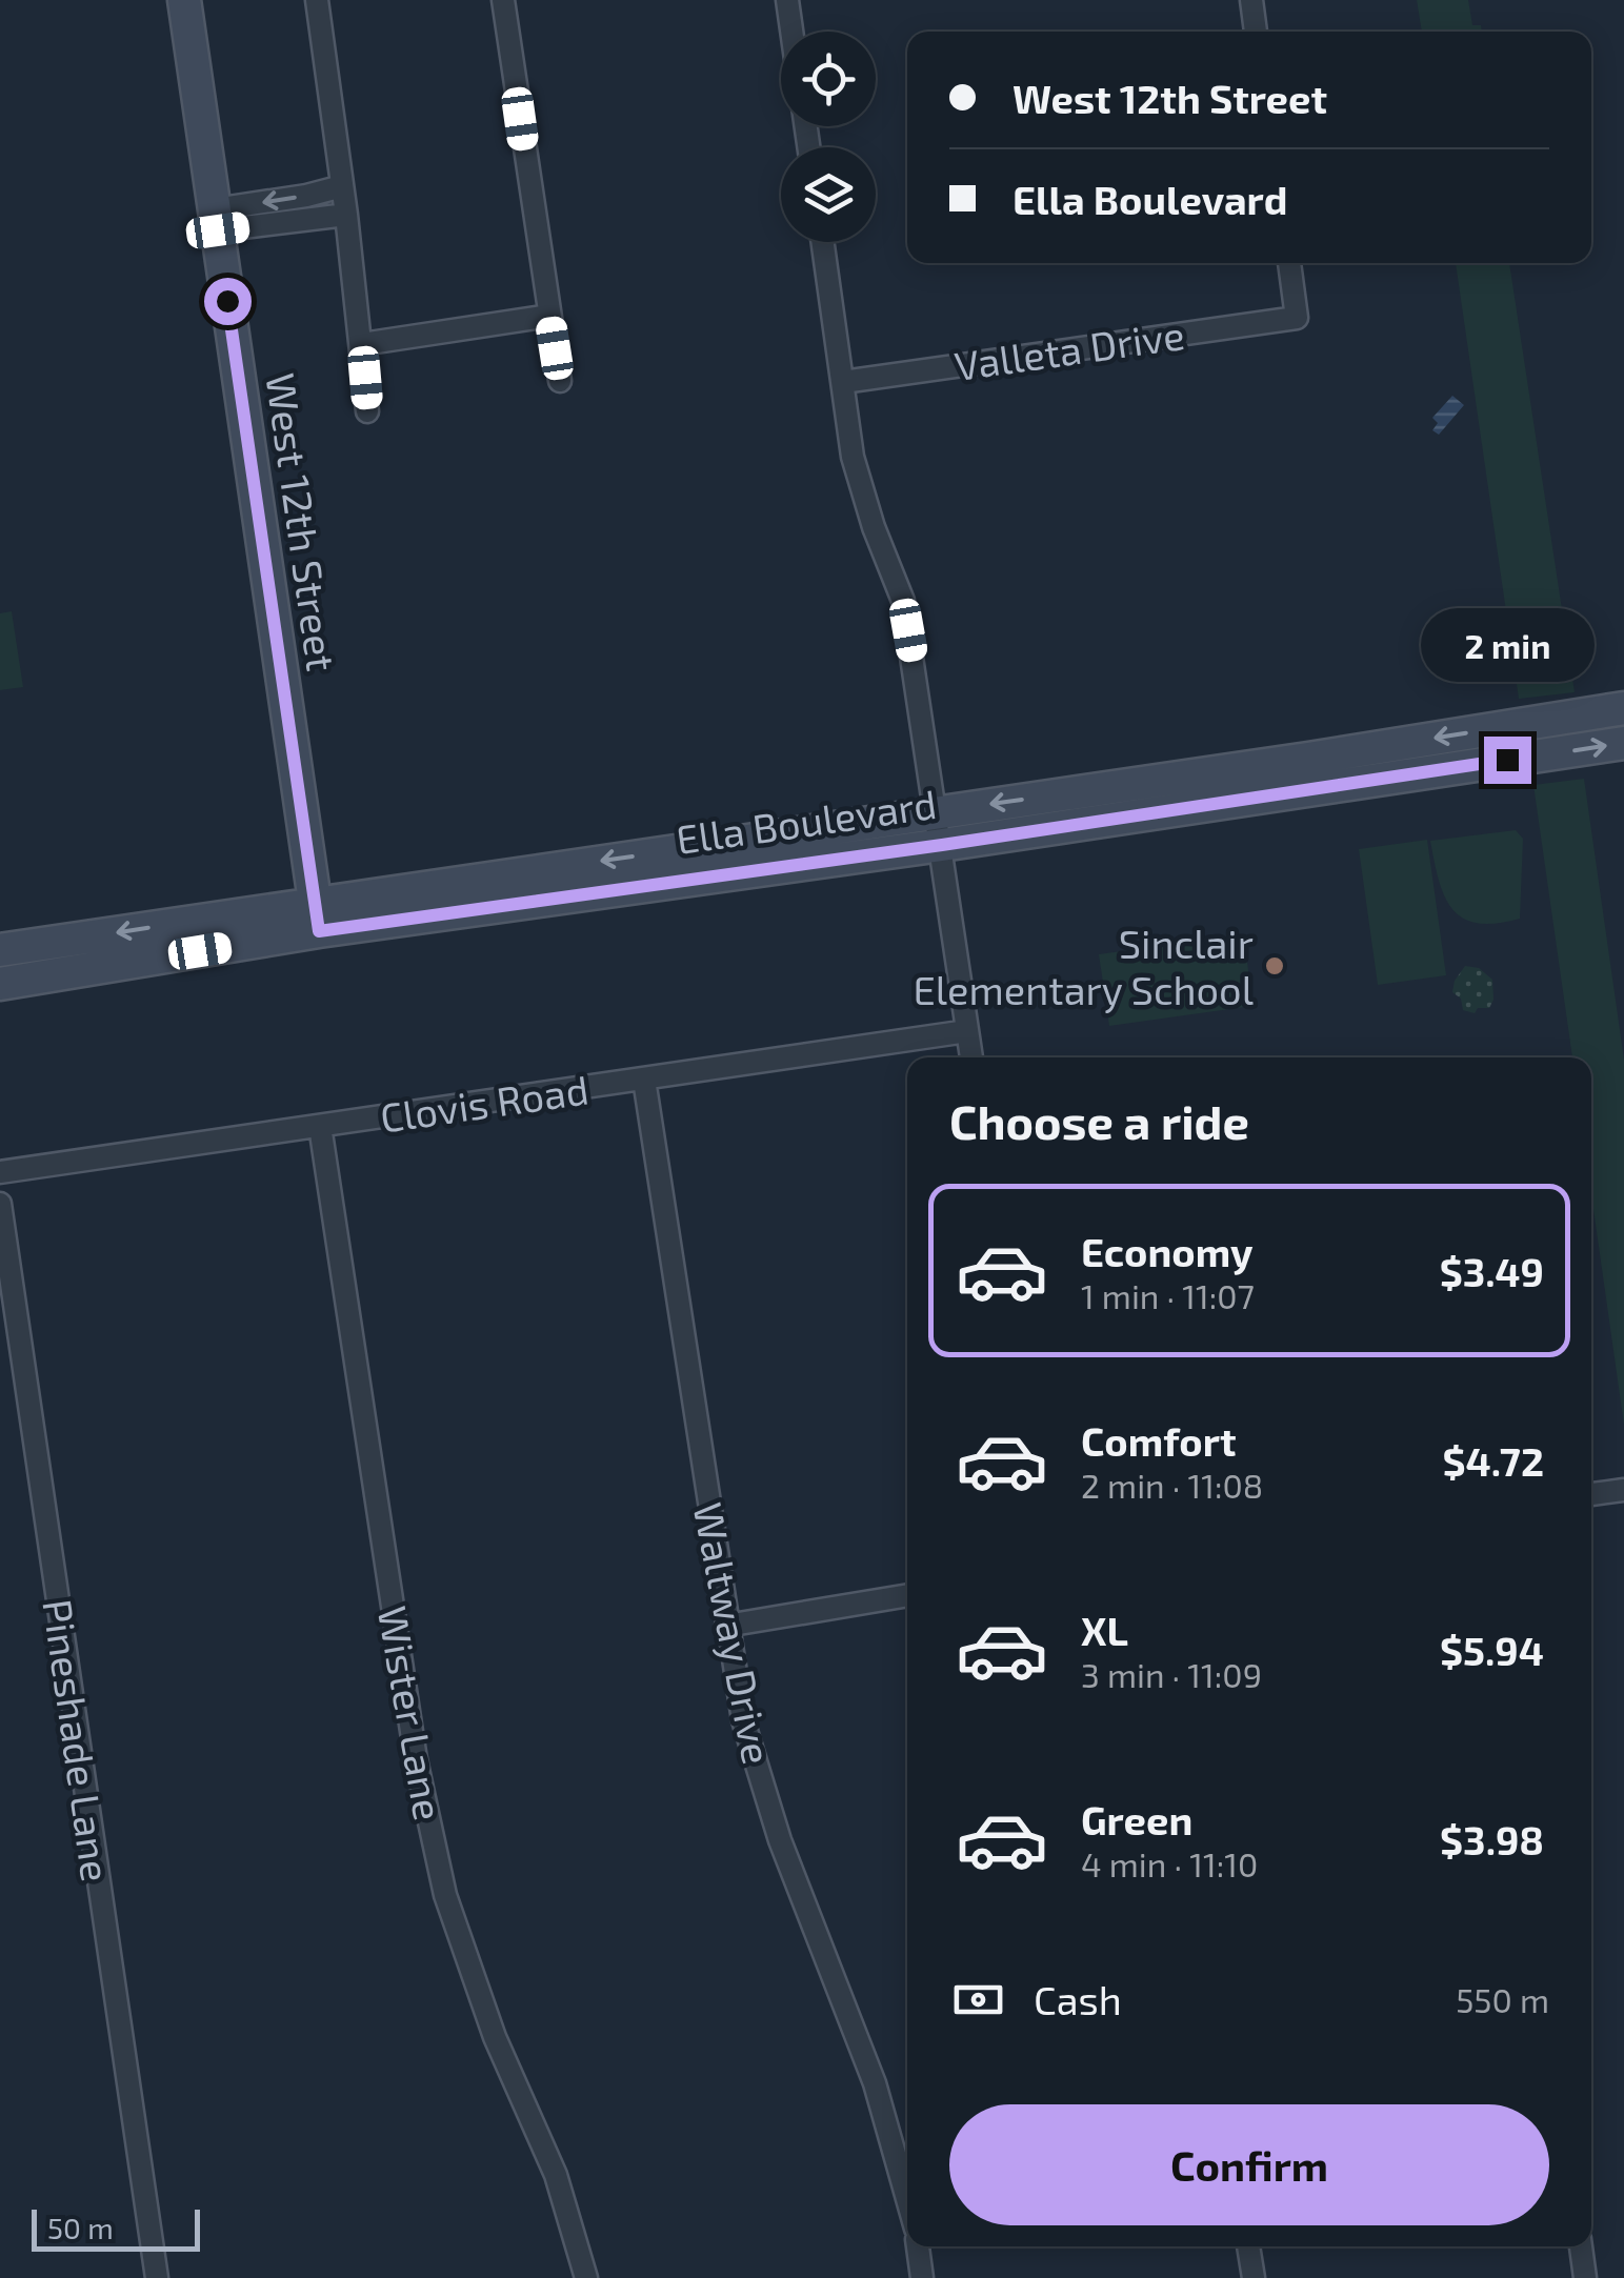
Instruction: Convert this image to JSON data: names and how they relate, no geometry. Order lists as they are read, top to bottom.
{
  "streets": {
    "main road": ["West 12th Street", "Ella Boulevard"],
    "street": [
      "Valleta Drive",
      "Clovis Road",
      "Waltway Drive",
      "Wister Lane",
      "Pineshade Lane"
    ]
  },
  "crossings": [
    ["West 12th Street", "Ella Boulevard"],
    ["Clovis Road", "Waltway Drive"],
    ["Clovis Road", "Wister Lane"]
  ],
  "places": ["Sinclair Elementary School"],
  "scale_bar": "50 m",
  "page": {
    "banner": ["West 12th Street", "Ella Boulevard"],
    "bubble": "2 min",
    "heading": "Choose a ride",
    "list": [
      {
        "name": "Economy",
        "note": "1 min · 11:07",
        "value": "$3.49"
      },
      {
        "name": "Comfort",
        "note": "2 min · 11:08",
        "value": "$4.72"
      },
      {
        "name": "XL",
        "note": "3 min · 11:09",
        "value": "$5.94"
      },
      {
        "name": "Green",
        "note": "4 min · 11:10",
        "value": "$3.98"
      }
    ],
    "pay": ["Cash", "550 m"],
    "buttons": "Confirm",
    "scale": "50 m"
  }
}
